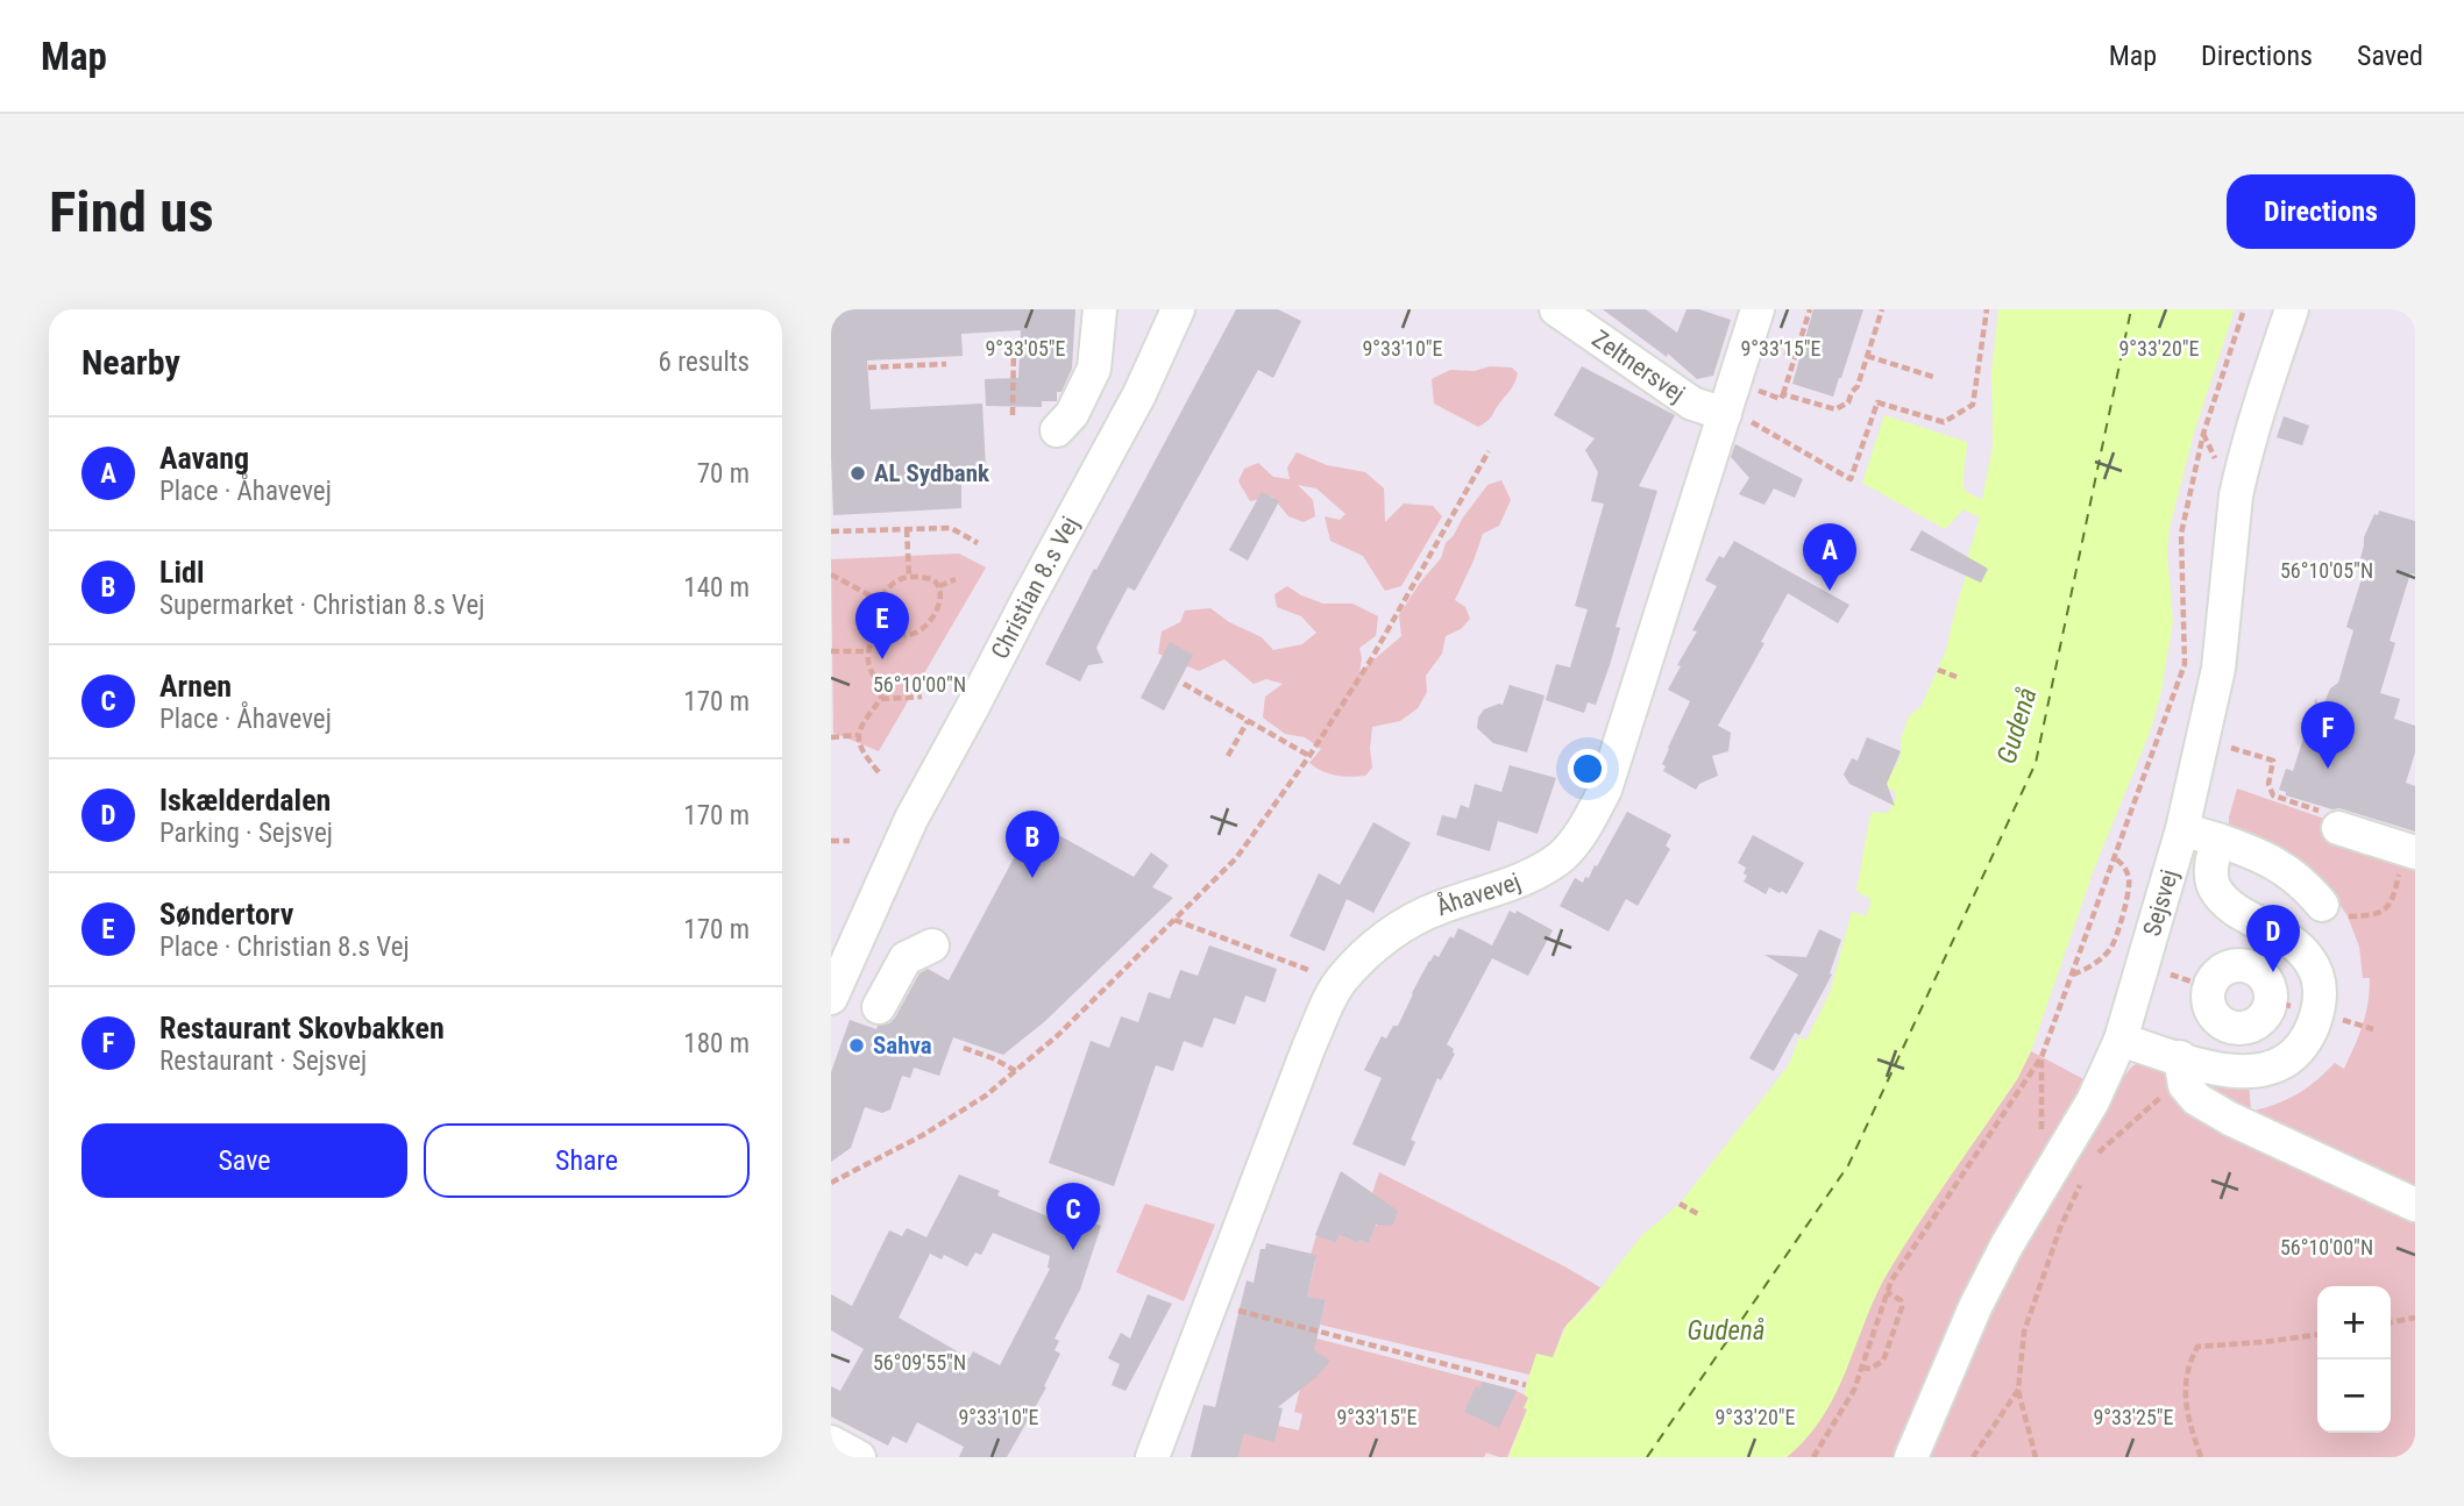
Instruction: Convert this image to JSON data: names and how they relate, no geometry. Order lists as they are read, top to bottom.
{
  "streets": {
    "street": [
      "Zeltnersvej",
      "Christian 8.s Vej",
      "Åhavevej",
      "Sejsvej"
    ]
  },
  "crossings": [
    ["Zeltnersvej", "Åhavevej"]
  ],
  "water": ["Gudenå"],
  "places": ["AL Sydbank", "Sahva"],
  "page": {
    "header": "Map",
    "nav": ["Map", "Directions", "Saved"],
    "buttons": [
      "Directions",
      ["Save", "Share"]
    ],
    "title": "Find us",
    "heading": ["Nearby", "6 results"],
    "list": [
      {
        "mark": "A",
        "name": "Aavang",
        "note": "Place · Åhavevej",
        "value": "70 m"
      },
      {
        "mark": "B",
        "name": "Lidl",
        "note": "Supermarket · Christian 8.s Vej",
        "value": "140 m"
      },
      {
        "mark": "C",
        "name": "Arnen",
        "note": "Place · Åhavevej",
        "value": "170 m"
      },
      {
        "mark": "D",
        "name": "Iskælderdalen",
        "note": "Parking · Sejsvej",
        "value": "170 m"
      },
      {
        "mark": "E",
        "name": "Søndertorv",
        "note": "Place · Christian 8.s Vej",
        "value": "170 m"
      },
      {
        "mark": "F",
        "name": "Restaurant Skovbakken",
        "note": "Restaurant · Sejsvej",
        "value": "180 m"
      }
    ],
    "pins": [
      "A",
      "E",
      "F",
      "B",
      "D",
      "C"
    ],
    "map_buttons": ["+", "−"]
  },
  "coordinates": [
    "9°33'05\"E",
    "9°33'10\"E",
    "9°33'15\"E",
    "9°33'20\"E",
    "56°10'05\"N",
    "56°10'00\"N",
    "56°09'55\"N",
    "9°33'25\"E"
  ]
}
